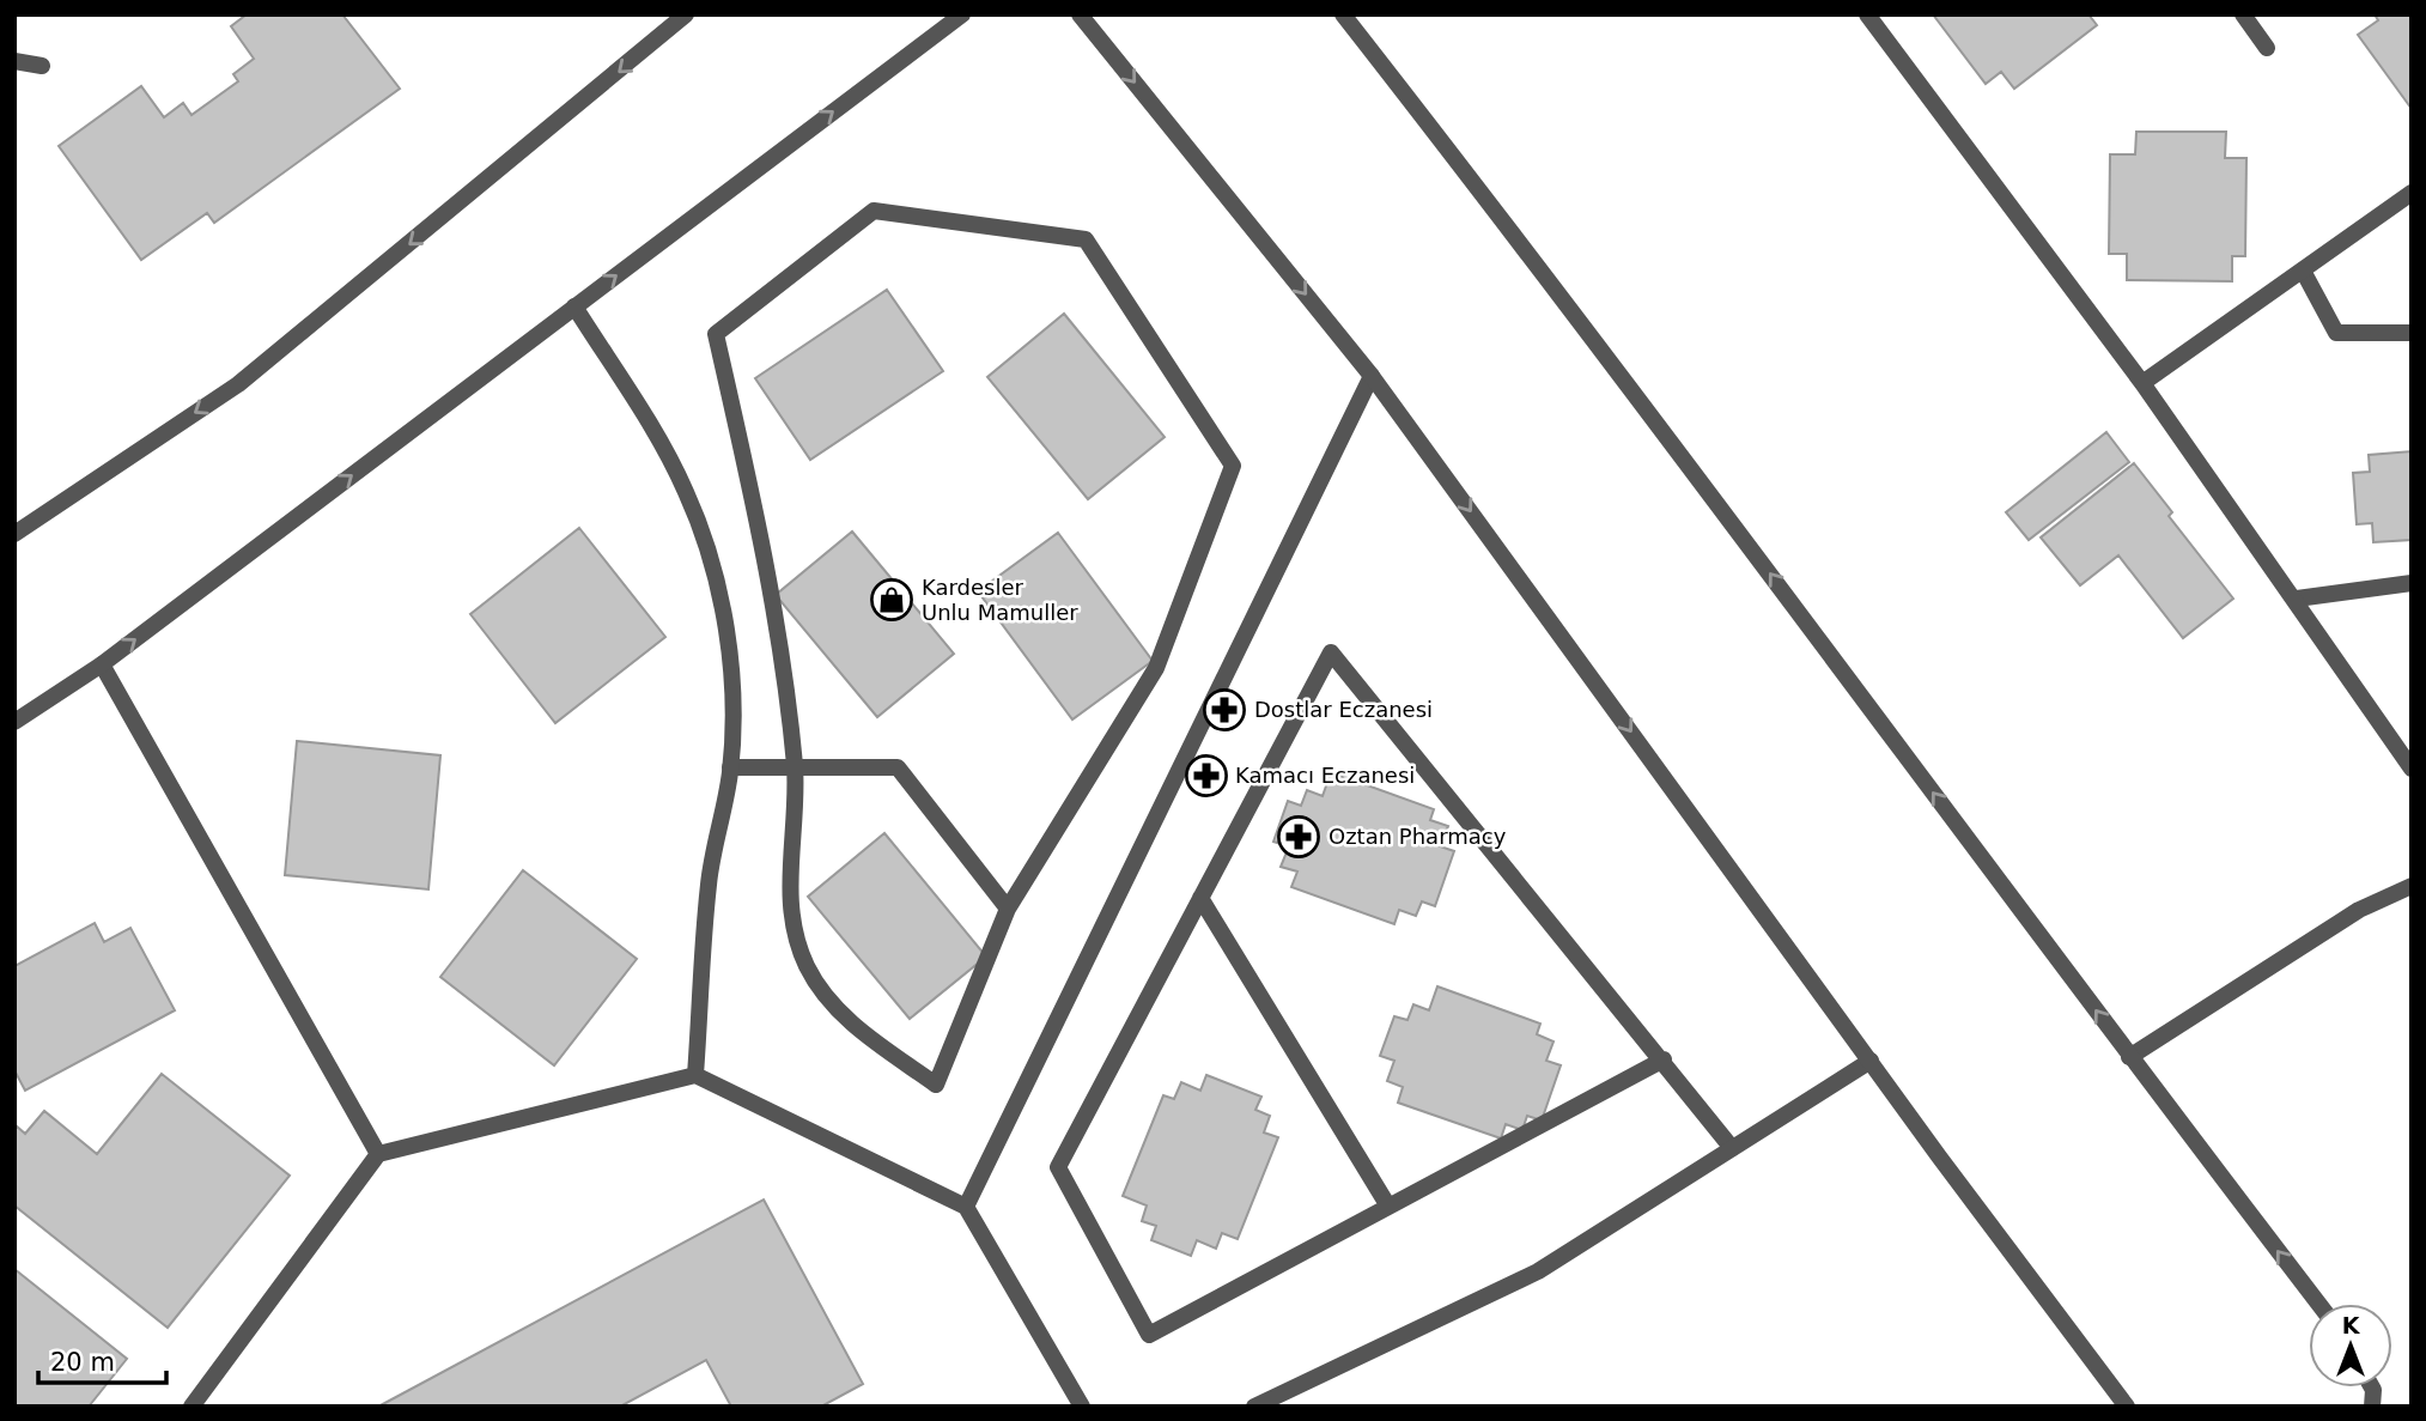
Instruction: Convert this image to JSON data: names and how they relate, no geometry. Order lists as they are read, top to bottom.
{
  "places": {
    "shop": ["Kardesler Unlu Mamuller"],
    "pharmacy": ["Dostlar Eczanesi", "Kamacı Eczanesi", "Oztan Pharmacy"]
  },
  "scale_bar": "20 m",
  "north": "top"
}
